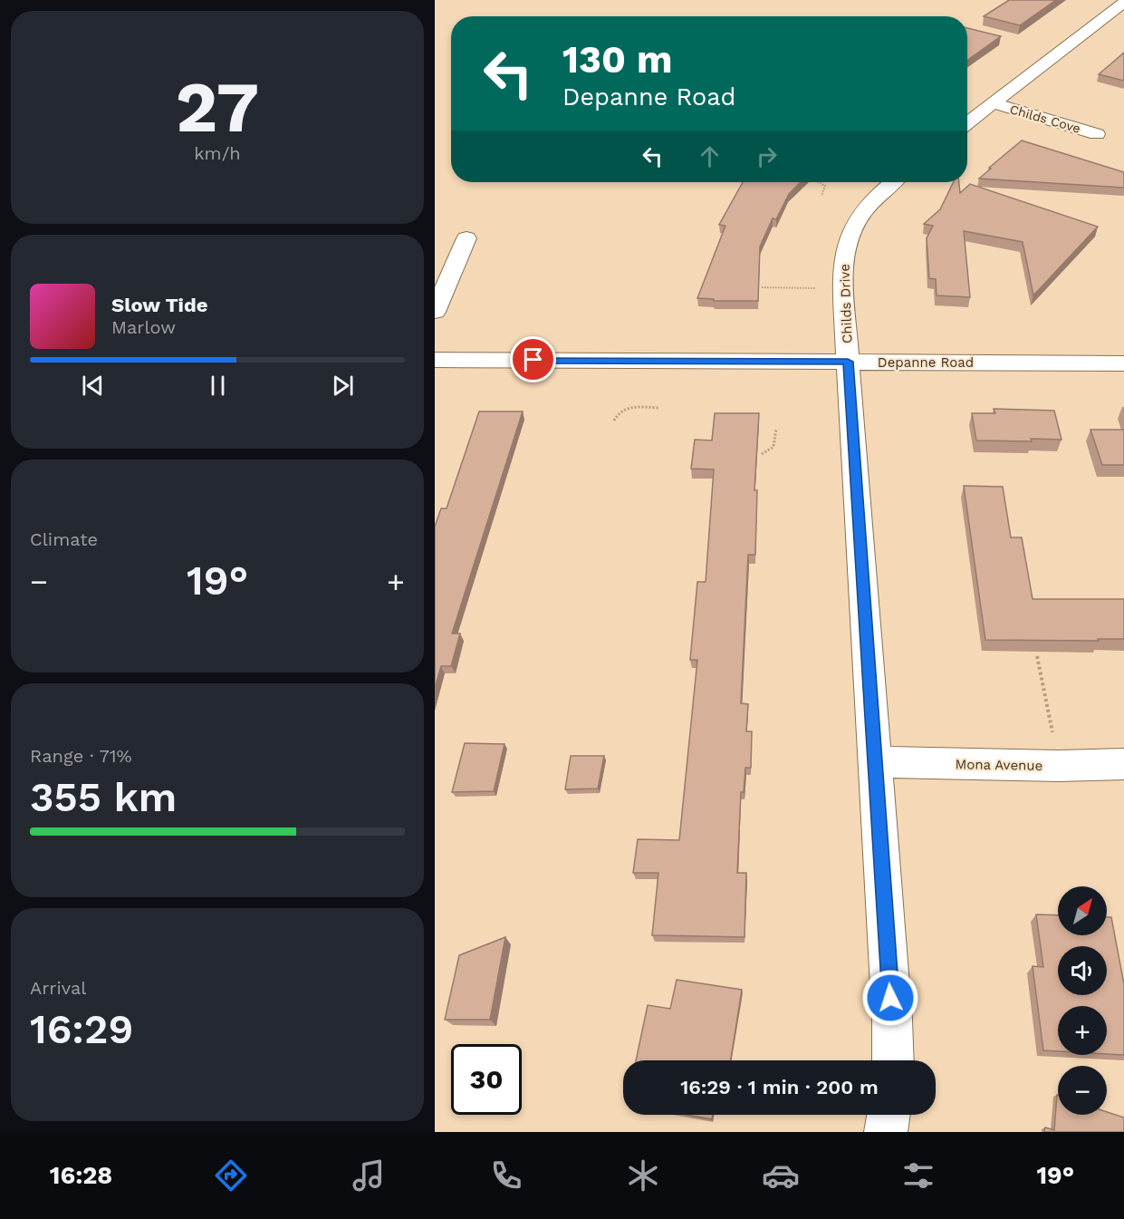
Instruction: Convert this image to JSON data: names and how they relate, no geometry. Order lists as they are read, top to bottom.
{
  "streets": {
    "street": [
      "Childs Cove",
      "Childs Drive",
      "Depanne Road",
      "Mona Avenue"
    ]
  },
  "crossings": [
    ["Childs Drive", "Depanne Road"],
    ["Childs Drive", "Mona Avenue"]
  ],
  "north": "top right",
  "page": {
    "tile": [
      ["27", "km/h"],
      "Climate",
      ["Range · 71%", "355 km"],
      ["Arrival", "16:29"]
    ],
    "turn": ["130 m", "Depanne Road"],
    "song": ["Slow Tide", "Marlow"],
    "heat": ["−", "19°", "+"],
    "map_buttons": ["+", "−"],
    "limit": "30",
    "trip": "16:29 · 1 min · 200 m",
    "tabs": ["16:28", "19°"]
  }
}
